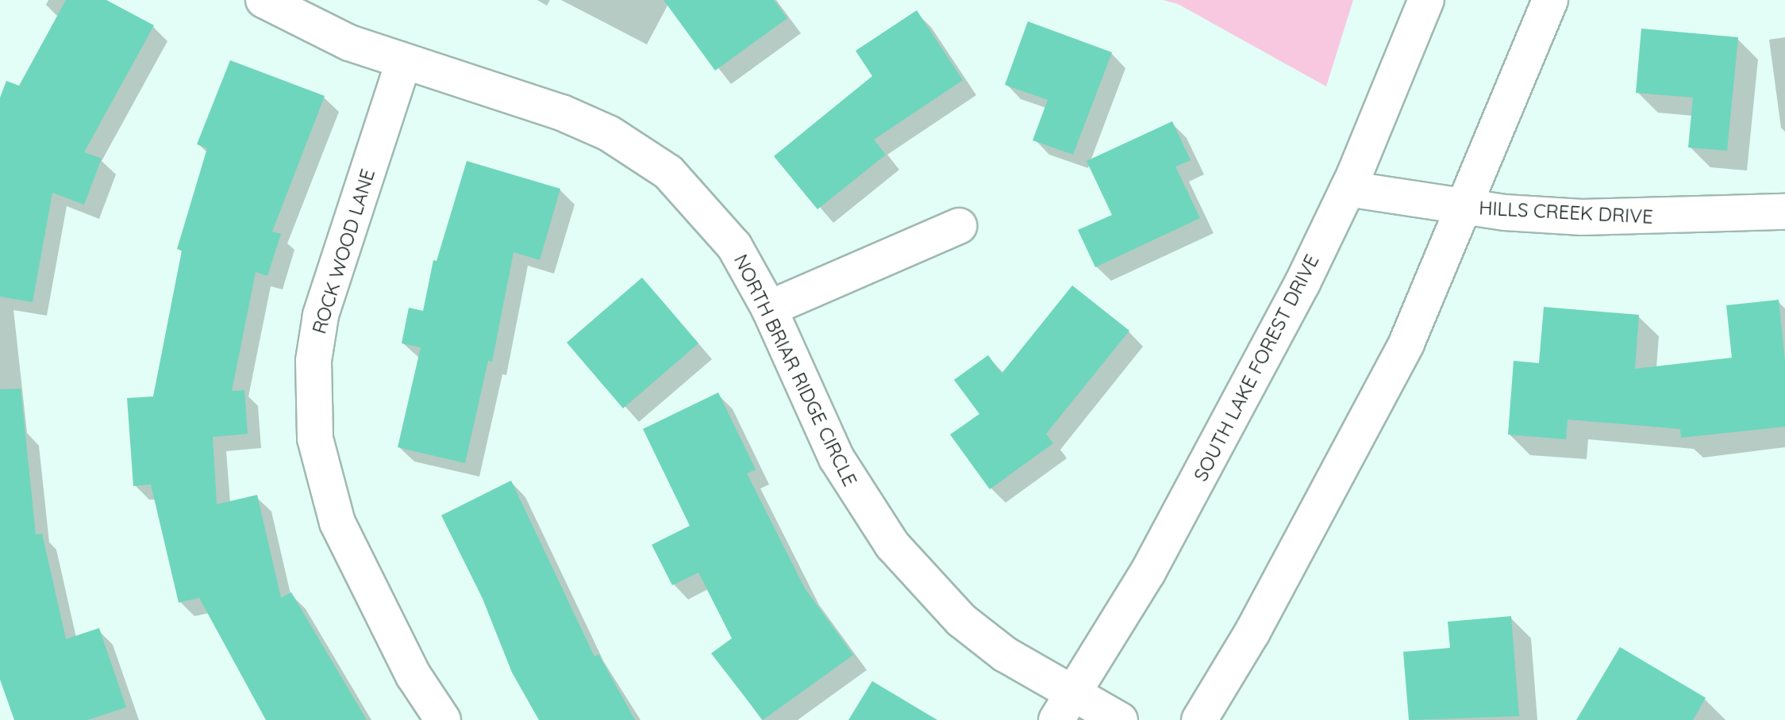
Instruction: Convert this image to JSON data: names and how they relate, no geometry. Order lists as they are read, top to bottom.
{
  "streets": {
    "street": [
      "HILLS CREEK DRIVE",
      "ROCK WOOD LANE",
      "SOUTH LAKE FOREST DRIVE",
      "NORTH BRIAR RIDGE CIRCLE"
    ]
  },
  "crossings": [
    ["HILLS CREEK DRIVE", "SOUTH LAKE FOREST DRIVE"],
    ["ROCK WOOD LANE", "NORTH BRIAR RIDGE CIRCLE"],
    ["SOUTH LAKE FOREST DRIVE", "NORTH BRIAR RIDGE CIRCLE"]
  ]
}
